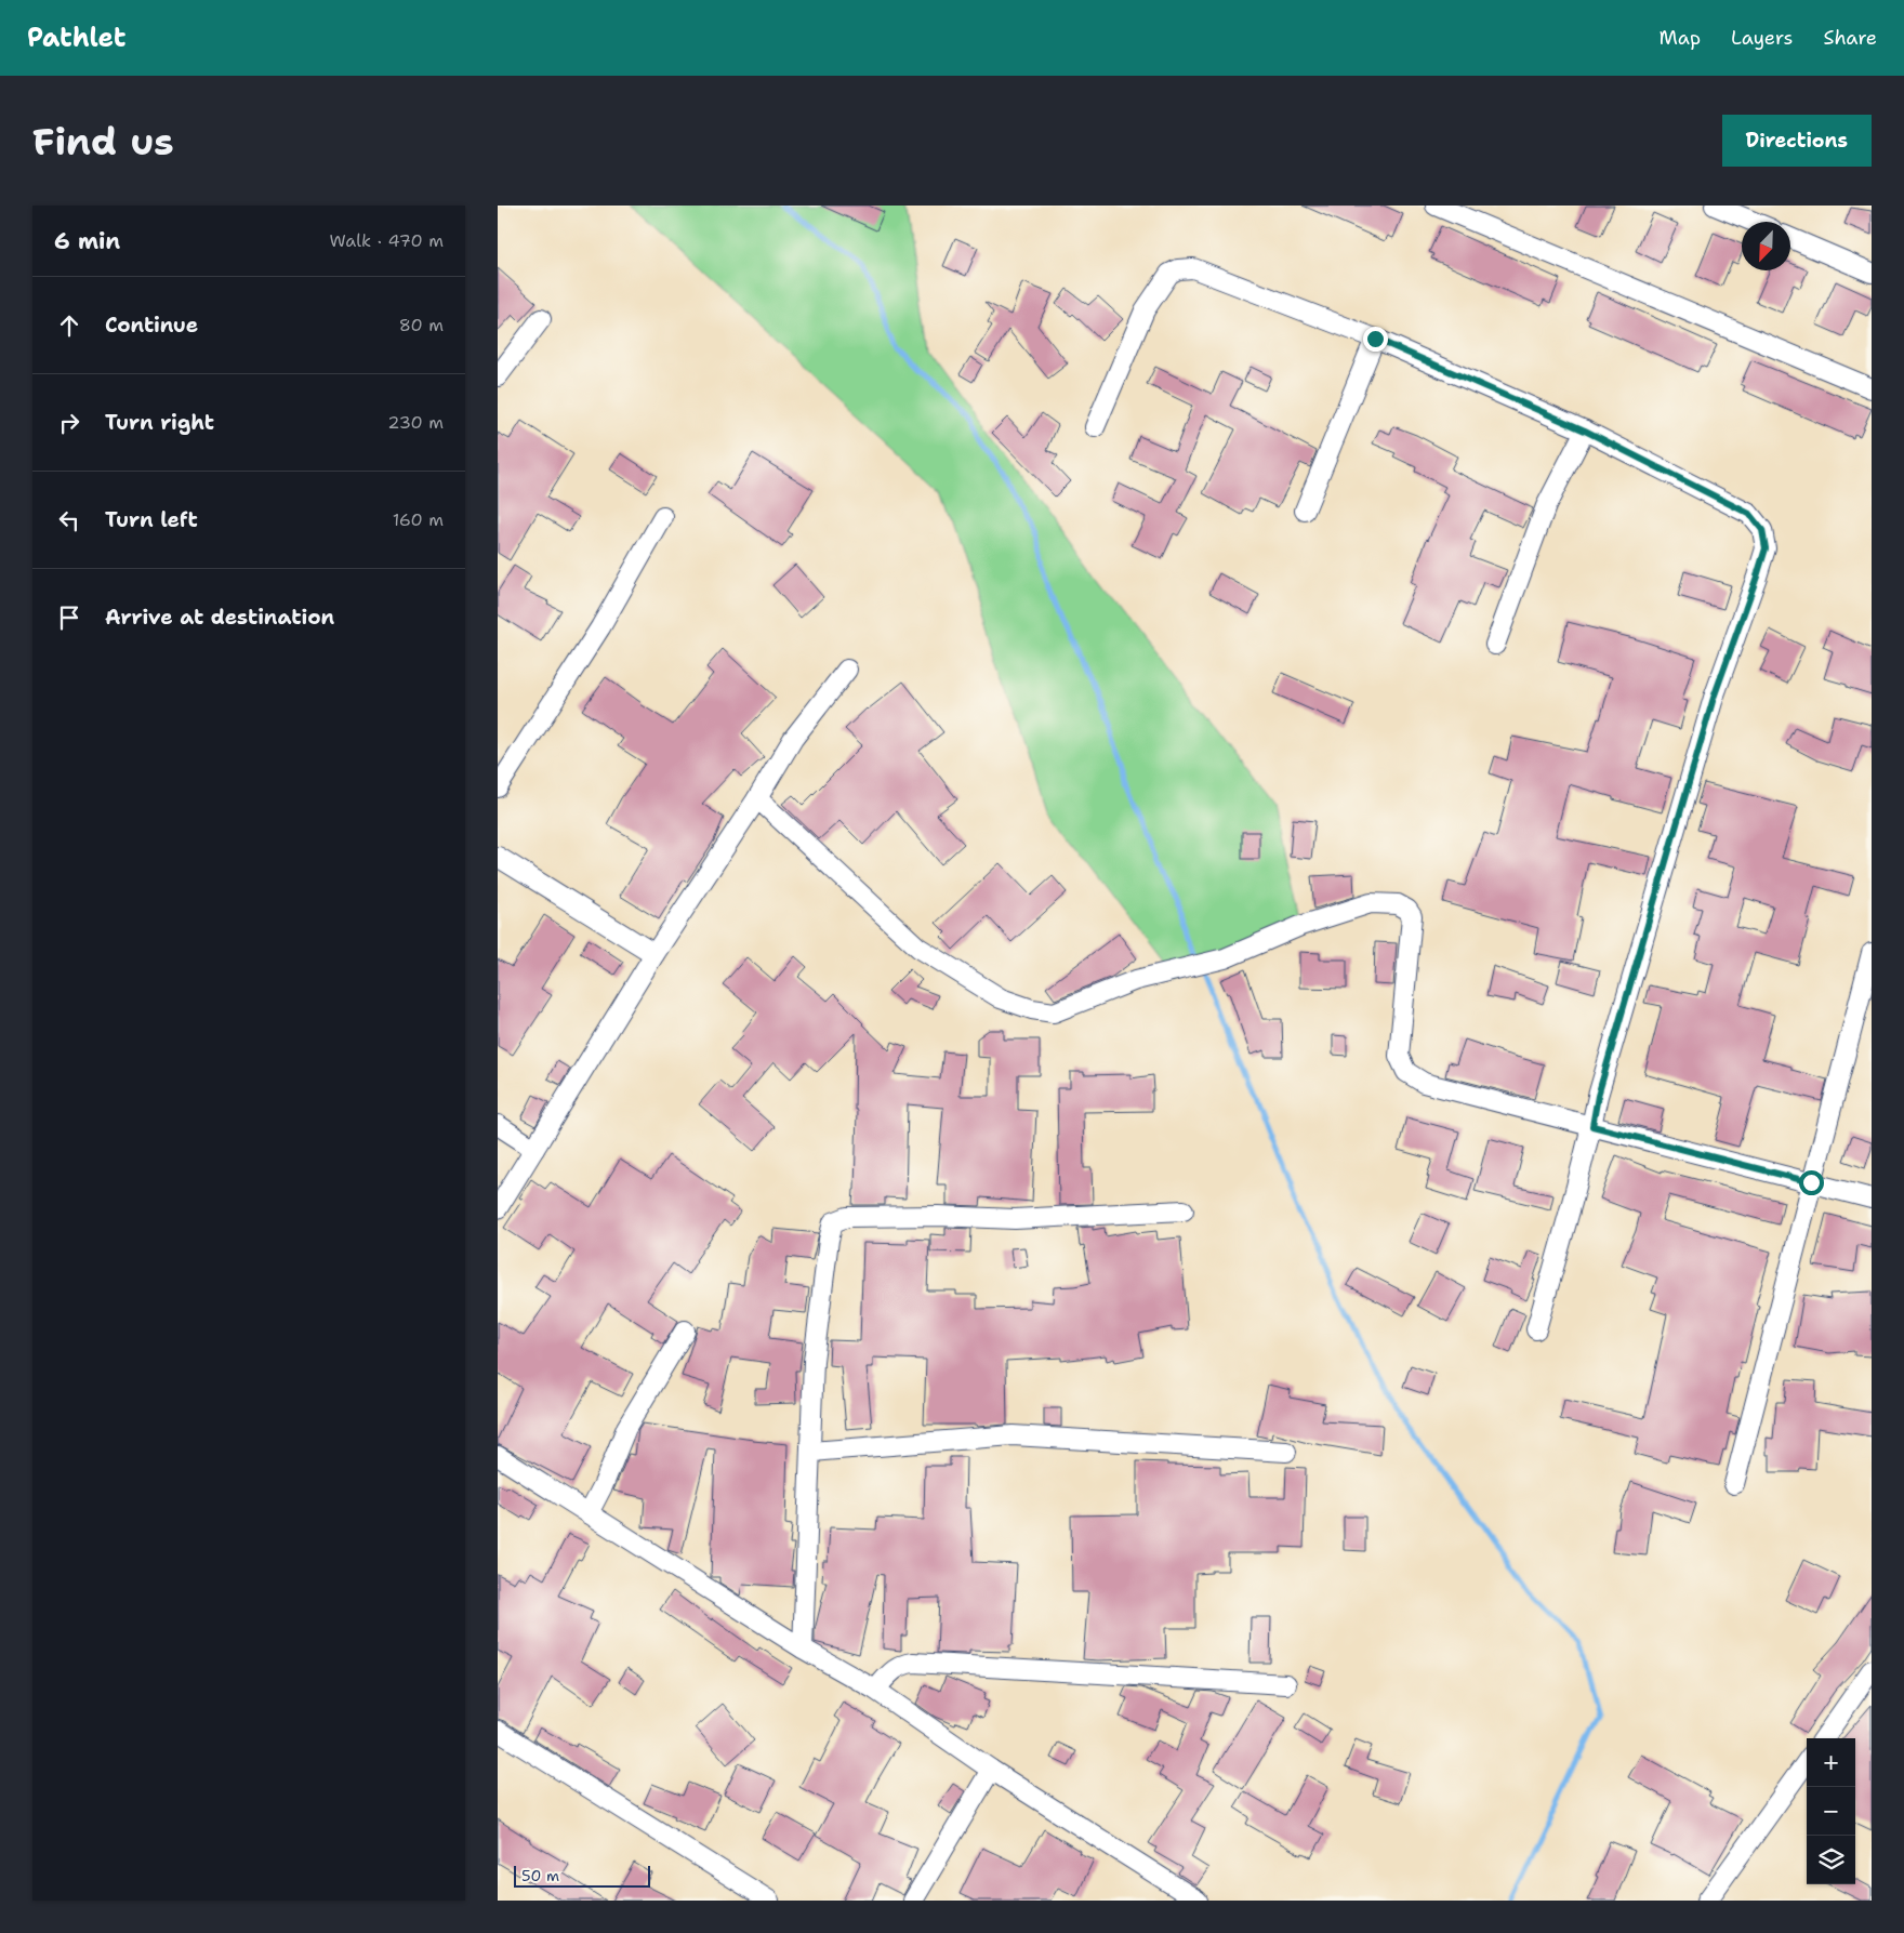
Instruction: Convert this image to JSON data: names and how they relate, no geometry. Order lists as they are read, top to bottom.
{
  "scale_bar": "50 m",
  "north": "bottom left",
  "page": {
    "header": "Pathlet",
    "nav": ["Map", "Layers", "Share"],
    "buttons": "Directions",
    "title": "Find us",
    "heading": ["6 min", "Walk · 470 m"],
    "list": [
      ["Continue", "80 m"],
      ["Turn right", "230 m"],
      ["Turn left", "160 m"],
      "Arrive at destination"
    ],
    "map_buttons": ["+", "−"],
    "scale": "50 m"
  }
}
